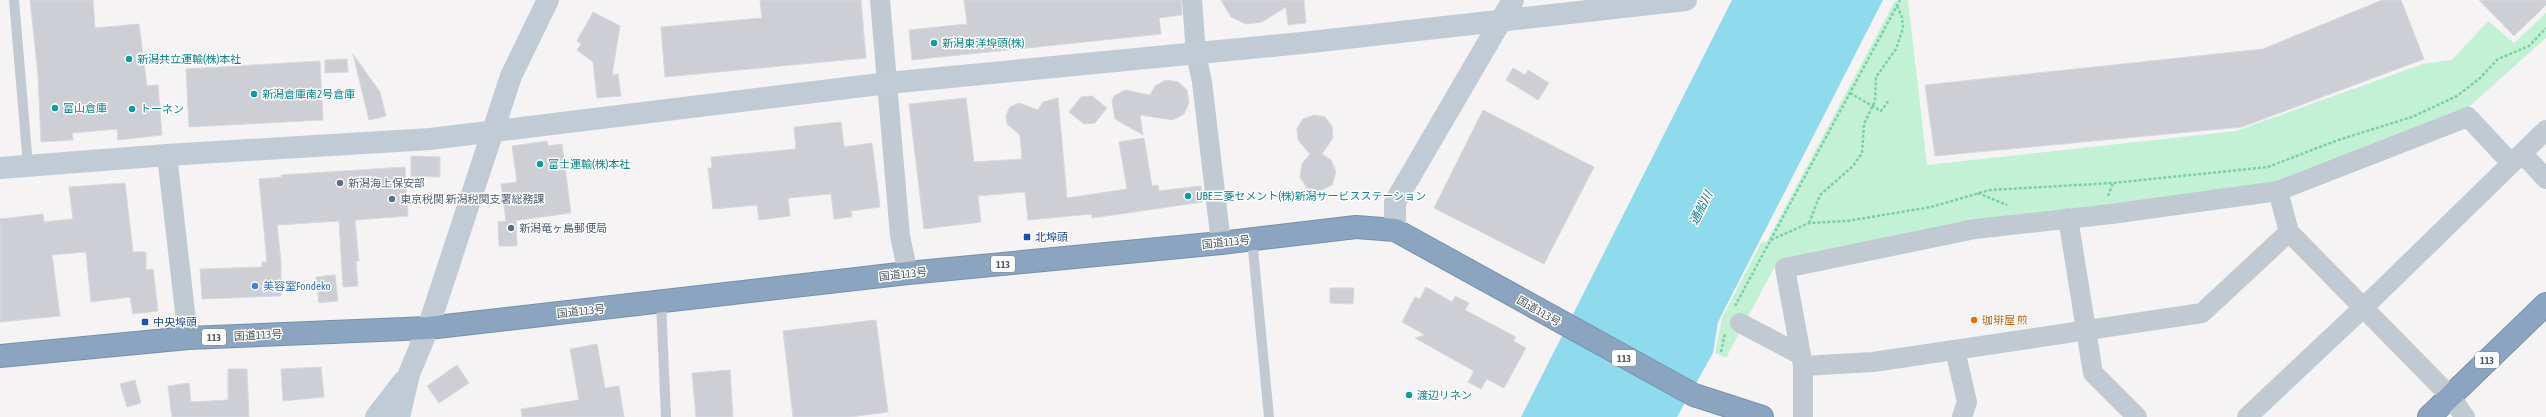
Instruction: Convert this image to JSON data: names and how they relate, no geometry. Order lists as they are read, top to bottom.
{
  "streets": {
    "highway": ["国道113号", "113"]
  },
  "water": ["通船川"],
  "places": {
    "other": [
      "新潟東洋埠頭(株)",
      "新潟共立運輸(株)本社",
      "新潟倉庫南2号倉庫",
      "富山倉庫",
      "トーネン",
      "富士運輸(株)本社",
      "新潟海上保安部",
      "UBE三菱セメント(株)新潟サービスステーション",
      "東京税関 新潟税関支署総務課",
      "新潟竜ヶ島郵便局",
      "美容室Fondeko",
      "珈琲屋 煎",
      "渡辺リネン"
    ],
    "transit": ["北埠頭", "中央埠頭"]
  }
}
